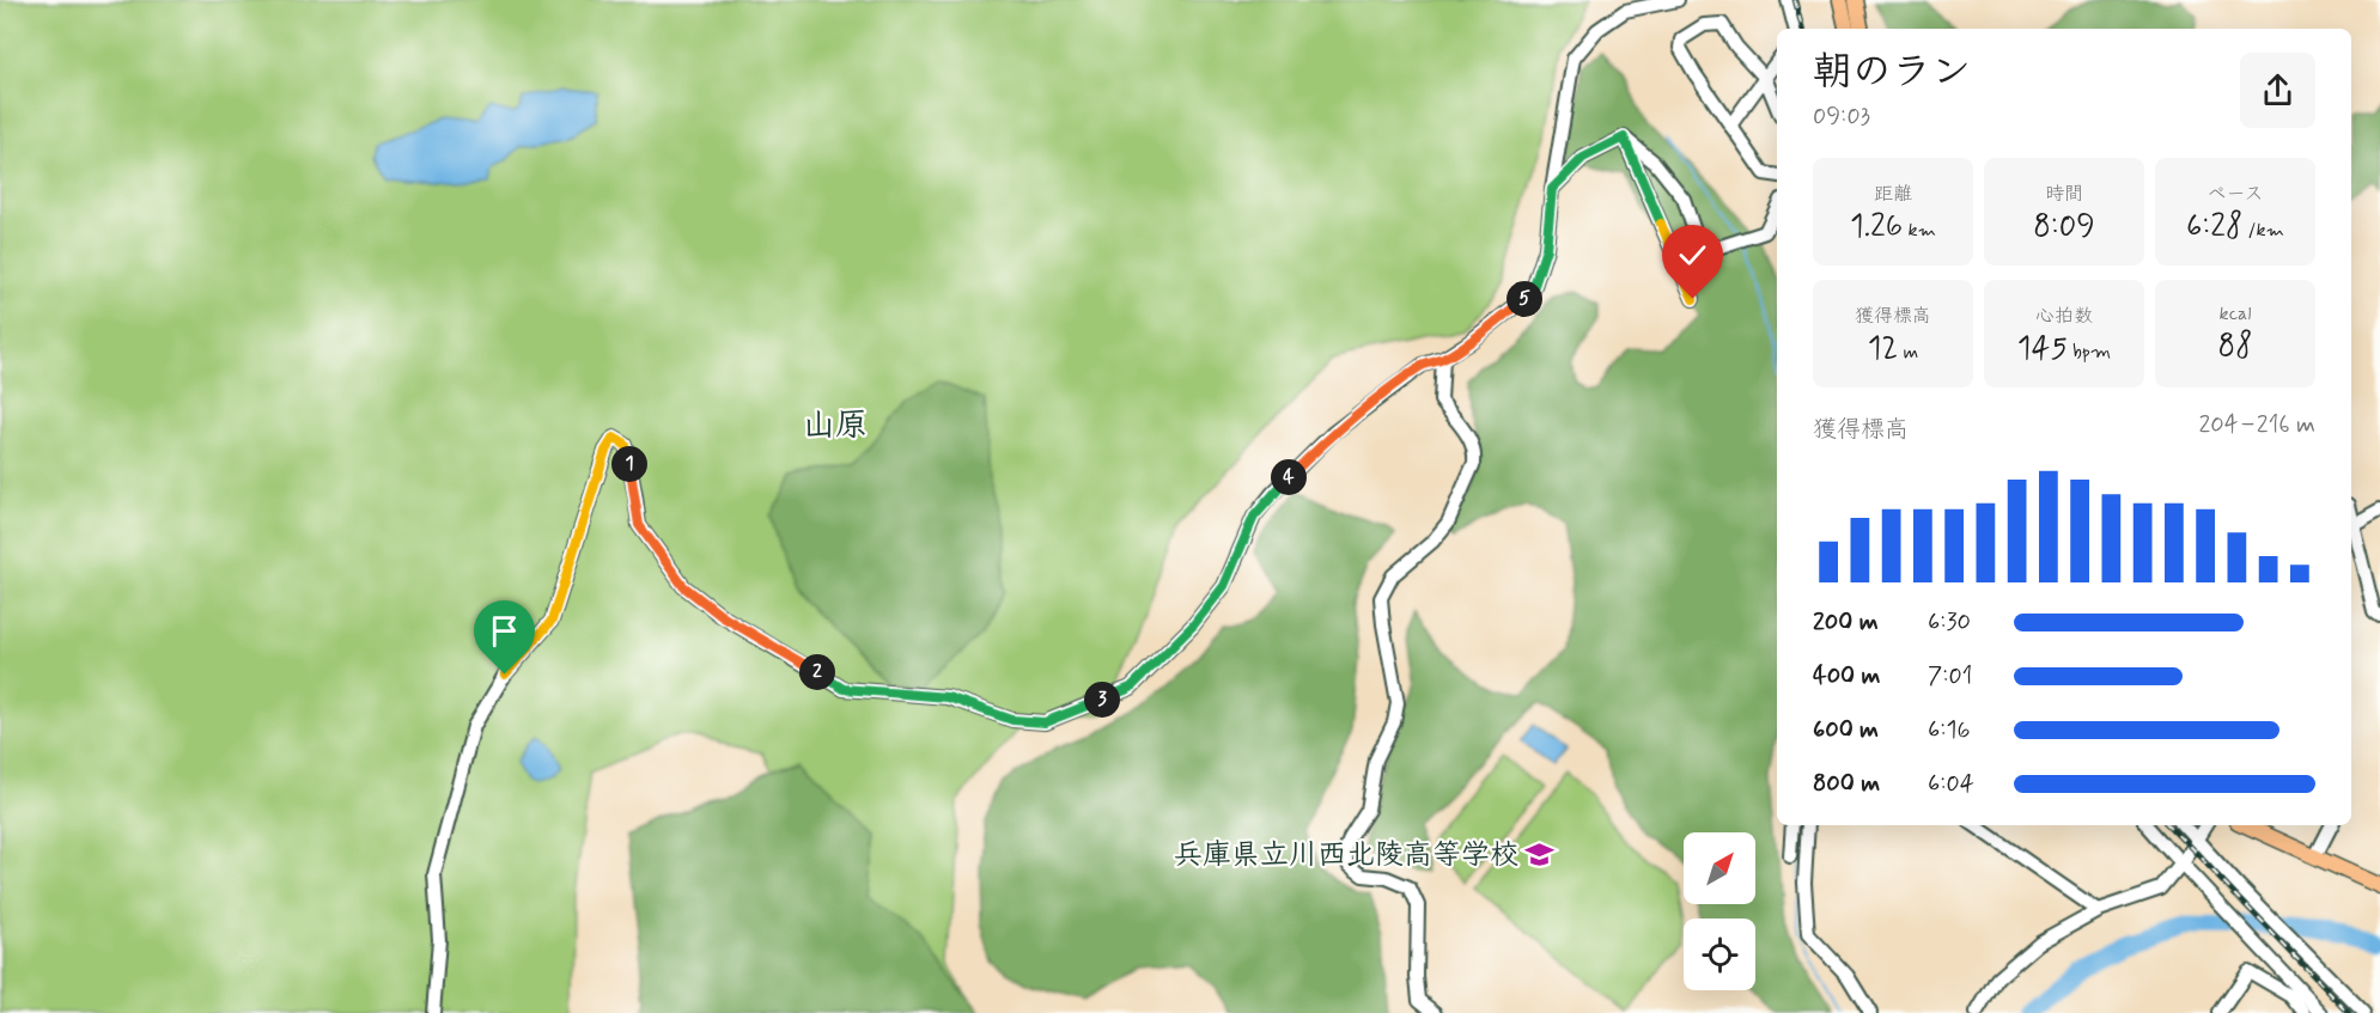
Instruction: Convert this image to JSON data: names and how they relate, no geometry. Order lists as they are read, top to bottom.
{
  "districts": ["山原"],
  "places": {
    "school or university": ["兵庫県立川西北陵高等学校"]
  },
  "north": "top right",
  "page": {
    "heading": ["朝のラン", "09:03"],
    "stats": [
      ["距離", "1.26 km"],
      ["時間", "8:09"],
      ["ペース", "6:28 /km"],
      ["獲得標高", "12 m"],
      ["心拍数", "145 bpm"],
      ["kcal", "88"]
    ],
    "pins": [
      "5",
      "1",
      "4",
      "2",
      "3"
    ],
    "chart": ["獲得標高", "204–216 m"],
    "list": [
      {
        "name": "200 m",
        "note": "6:30"
      },
      {
        "name": "400 m",
        "note": "7:01"
      },
      {
        "name": "600 m",
        "note": "6:16"
      },
      {
        "name": "800 m",
        "note": "6:04"
      }
    ]
  }
}
